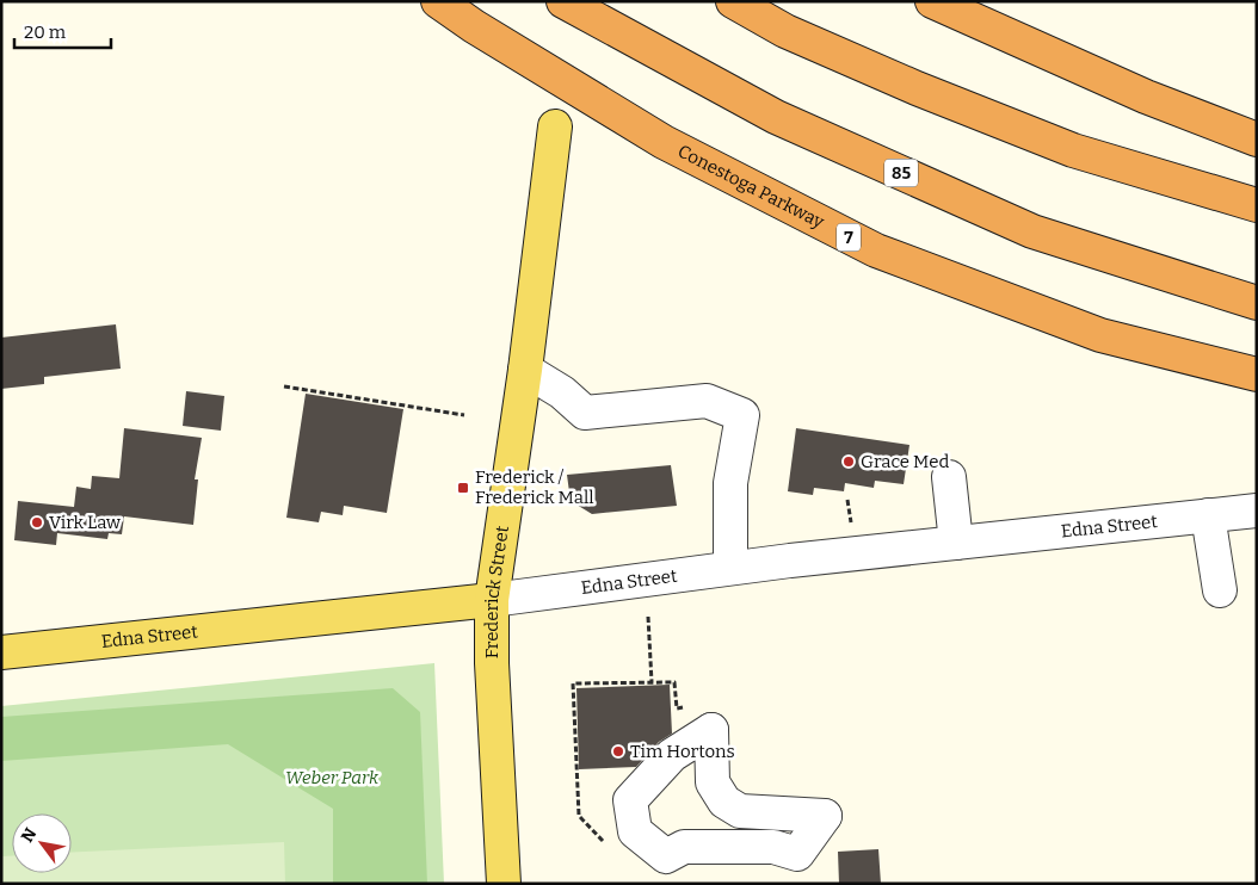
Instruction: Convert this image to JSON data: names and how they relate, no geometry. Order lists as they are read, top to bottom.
{
  "streets": {
    "highway": ["85", "Conestoga Parkway", "7"],
    "main road": ["Edna Street", "Frederick Street"]
  },
  "crossings": [
    ["Edna Street", "Frederick Street"]
  ],
  "parks": ["Weber Park"],
  "places": {
    "other": ["Grace Med", "Virk Law", "Tim Hortons"],
    "transit": ["Frederick / Frederick Mall"]
  },
  "scale_bar": "20 m",
  "north": "top left"
}
